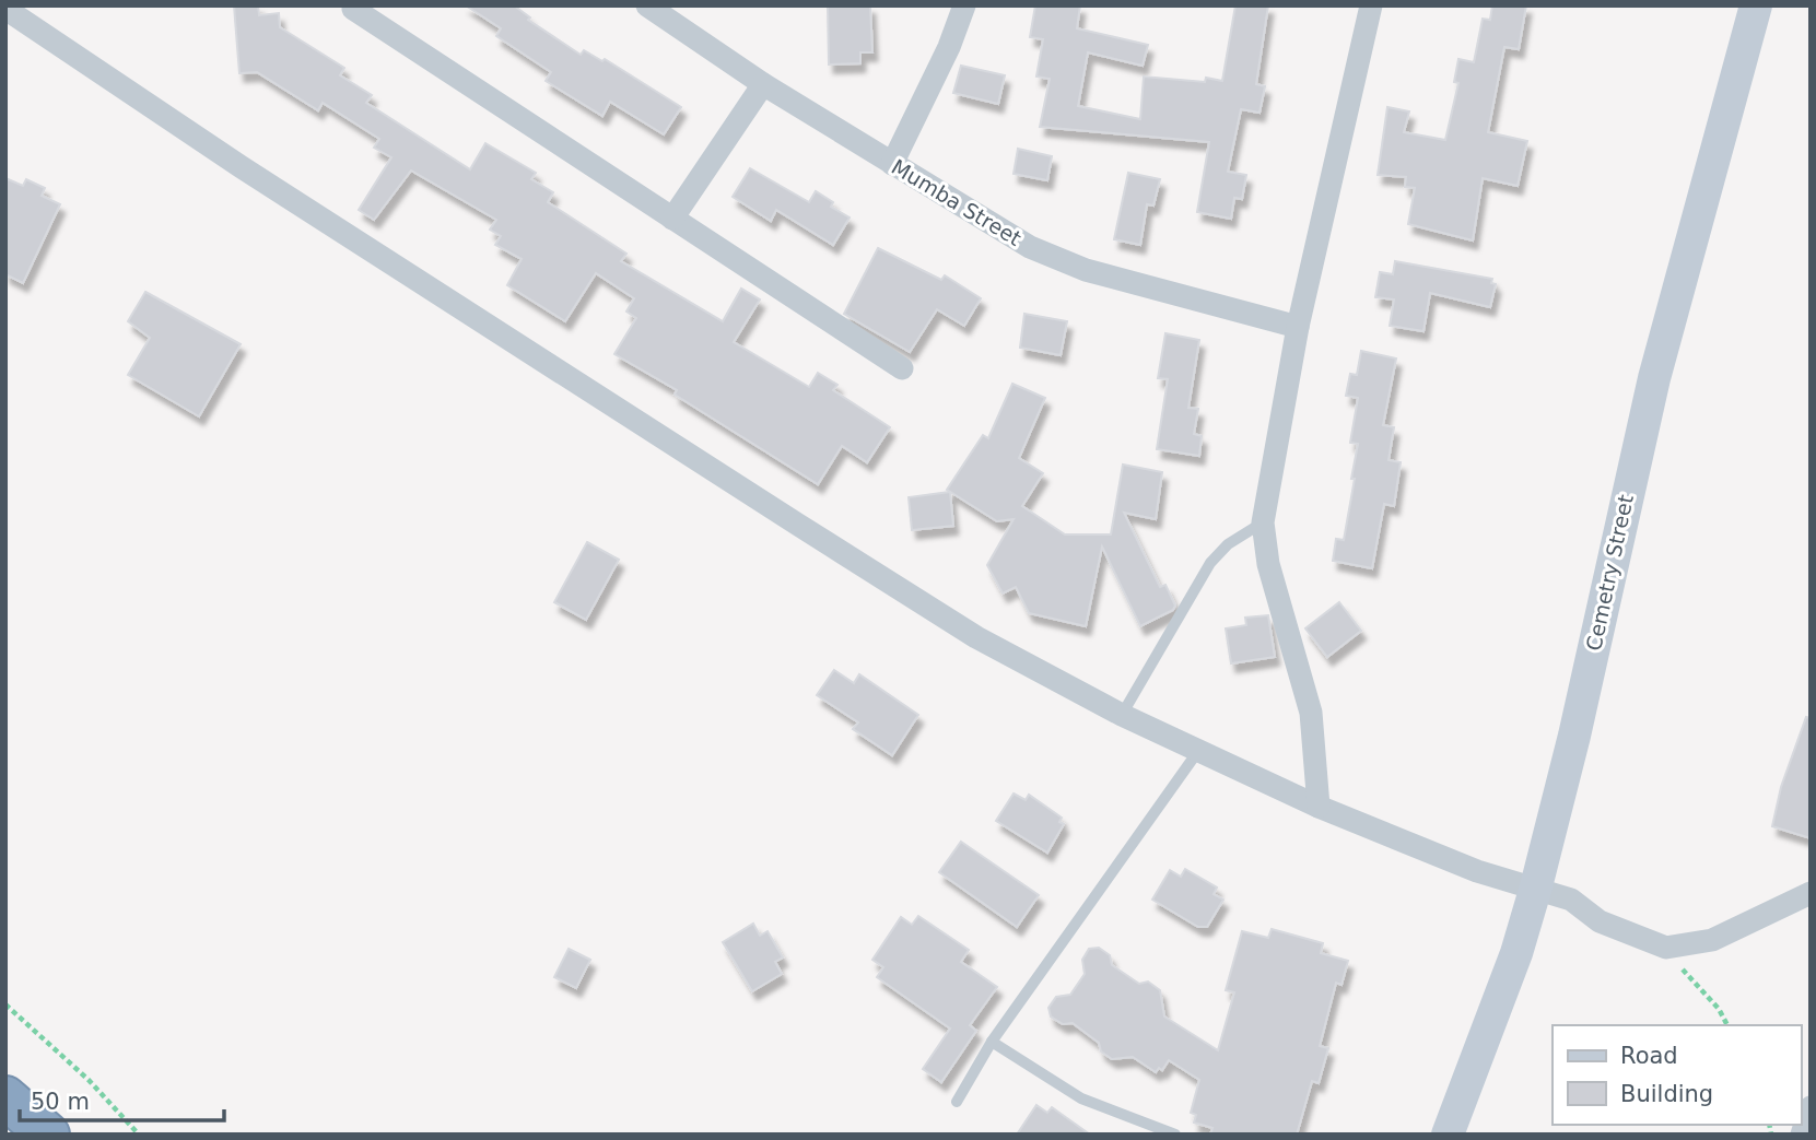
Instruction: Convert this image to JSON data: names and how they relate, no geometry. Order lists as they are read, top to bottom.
{
  "streets": {
    "street": ["Mumba Street", "Cemetry Street"]
  },
  "legend": ["Road", "Building"],
  "scale_bar": "50 m"
}
